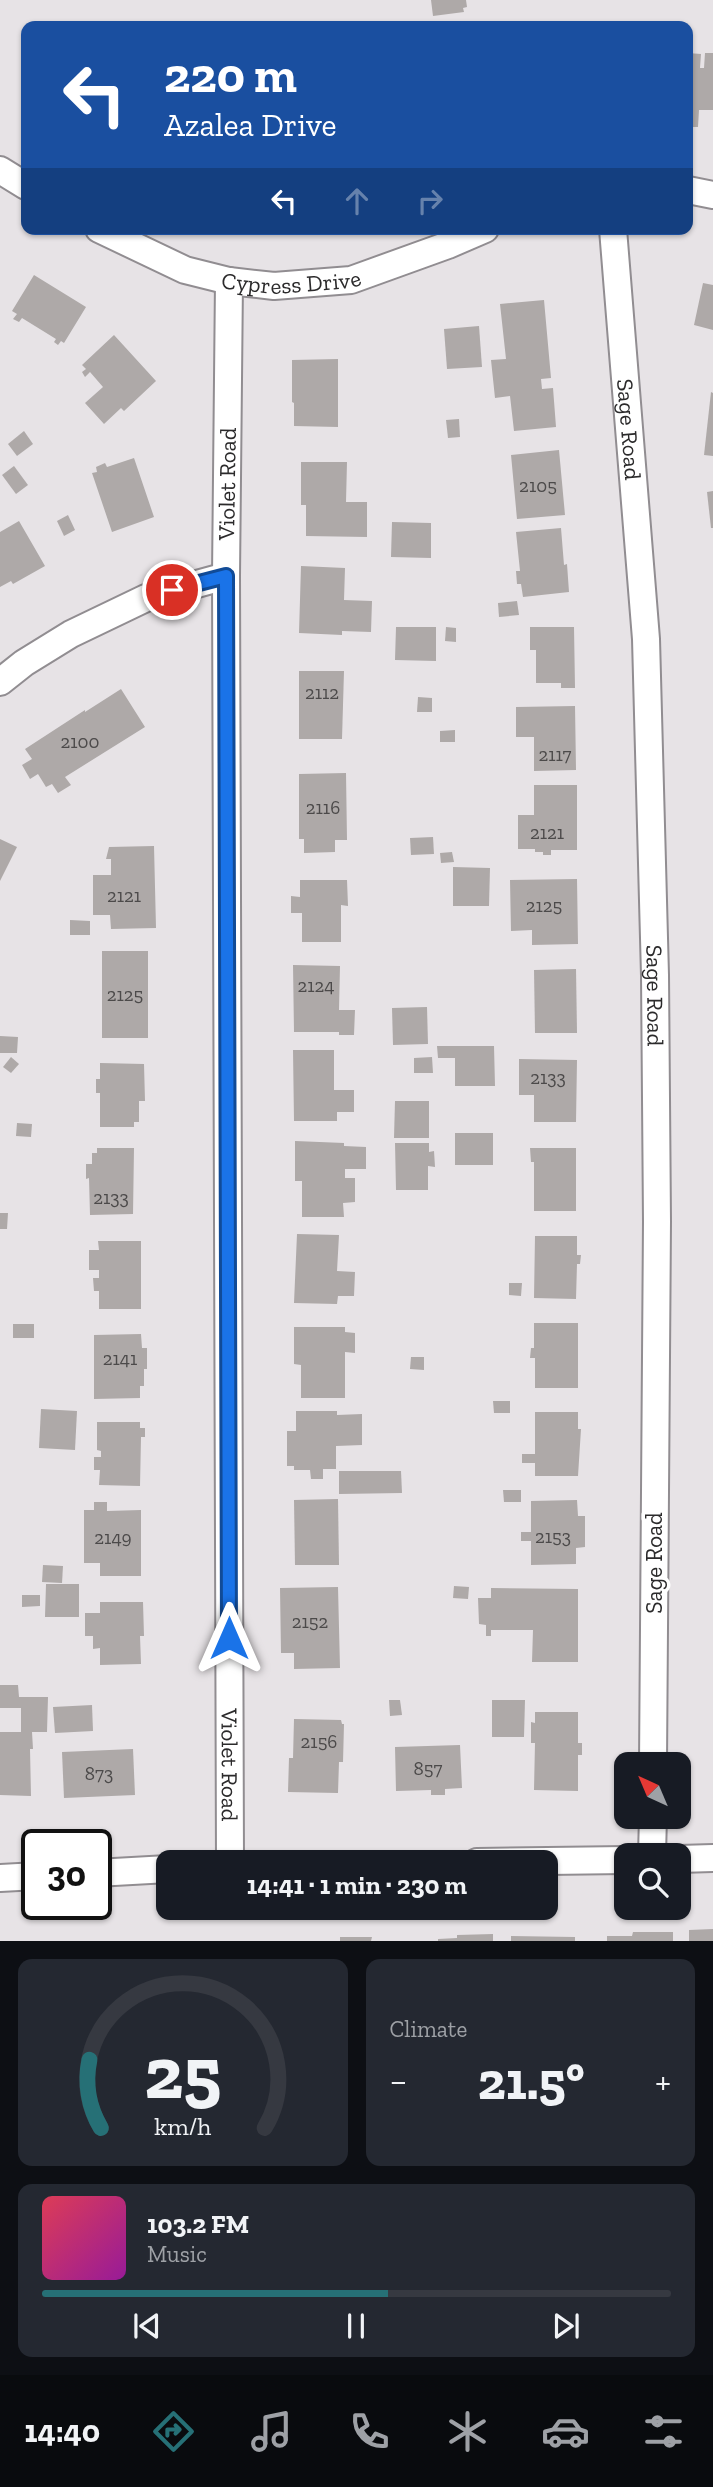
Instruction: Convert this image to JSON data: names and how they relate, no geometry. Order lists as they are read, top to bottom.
{
  "streets": {
    "street": ["Cypress Drive", "Sage Road", "Violet Road"]
  },
  "crossings": [
    ["Cypress Drive", "Violet Road"]
  ],
  "house_numbers": [
    "2105",
    "2112",
    "2100",
    "2117",
    "2116",
    "2121",
    "2121",
    "2125",
    "2124",
    "2125",
    "2133",
    "2133",
    "2141",
    "2153",
    "2149",
    "2152",
    "2156",
    "857",
    "873"
  ],
  "north": "top left",
  "page": {
    "turn": ["220 m", "Azalea Drive"],
    "limit": "30",
    "trip": "14:41 · 1 min · 230 m",
    "tile": "Climate",
    "heat": ["−", "21.5°", "+"],
    "song": ["103.2 FM", "Music"],
    "tabs": "14:40",
    "gauge": ["25", "km/h"]
  }
}
